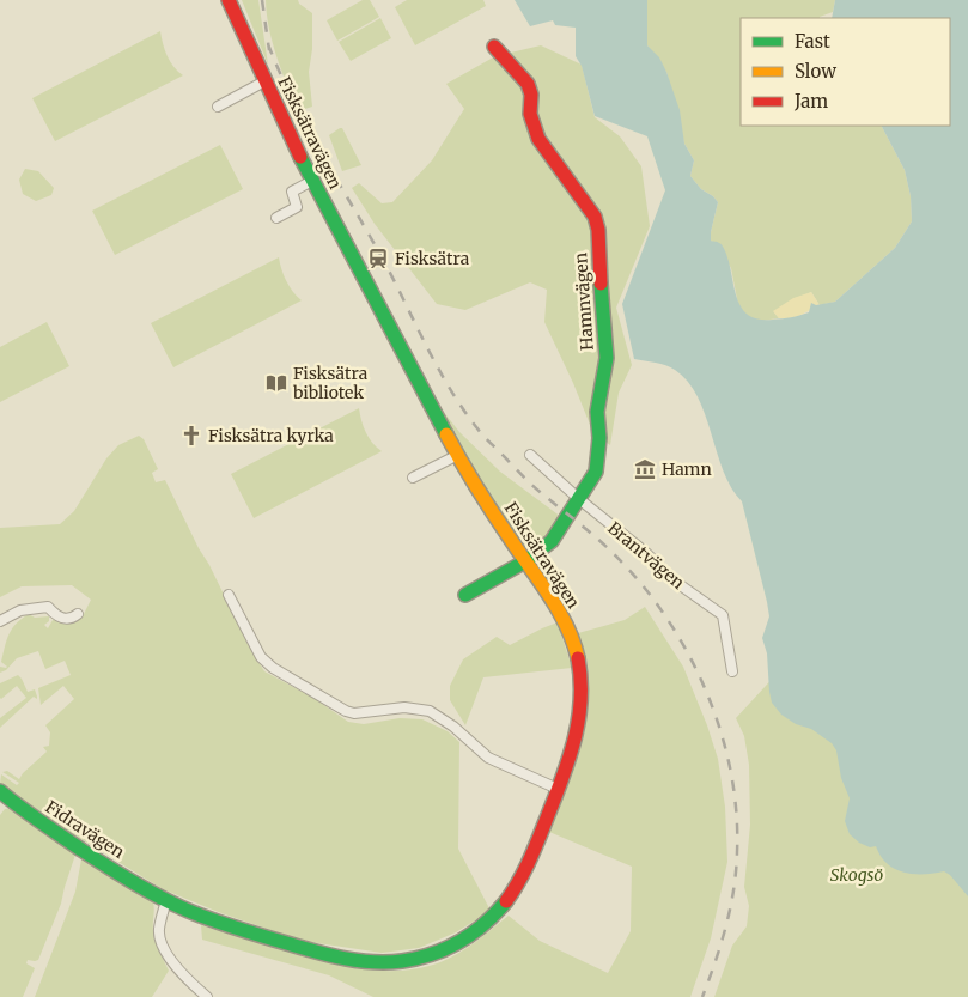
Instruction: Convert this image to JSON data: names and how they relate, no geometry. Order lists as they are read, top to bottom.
{
  "streets": {
    "street": [
      "Fisksätravägen",
      "Hamnvägen",
      "Brantvägen",
      "Fidravägen"
    ]
  },
  "crossings": [
    ["Fisksätravägen", "Hamnvägen"],
    ["Fisksätravägen", "Fidravägen"],
    ["Hamnvägen", "Brantvägen"]
  ],
  "parks": ["Skogsö"],
  "places": {
    "station": ["Fisksätra"],
    "library": ["Fisksätra bibliotek"],
    "church": ["Fisksätra kyrka"],
    "museum": ["Hamn"]
  },
  "legend": ["Fast", "Slow", "Jam"]
}
